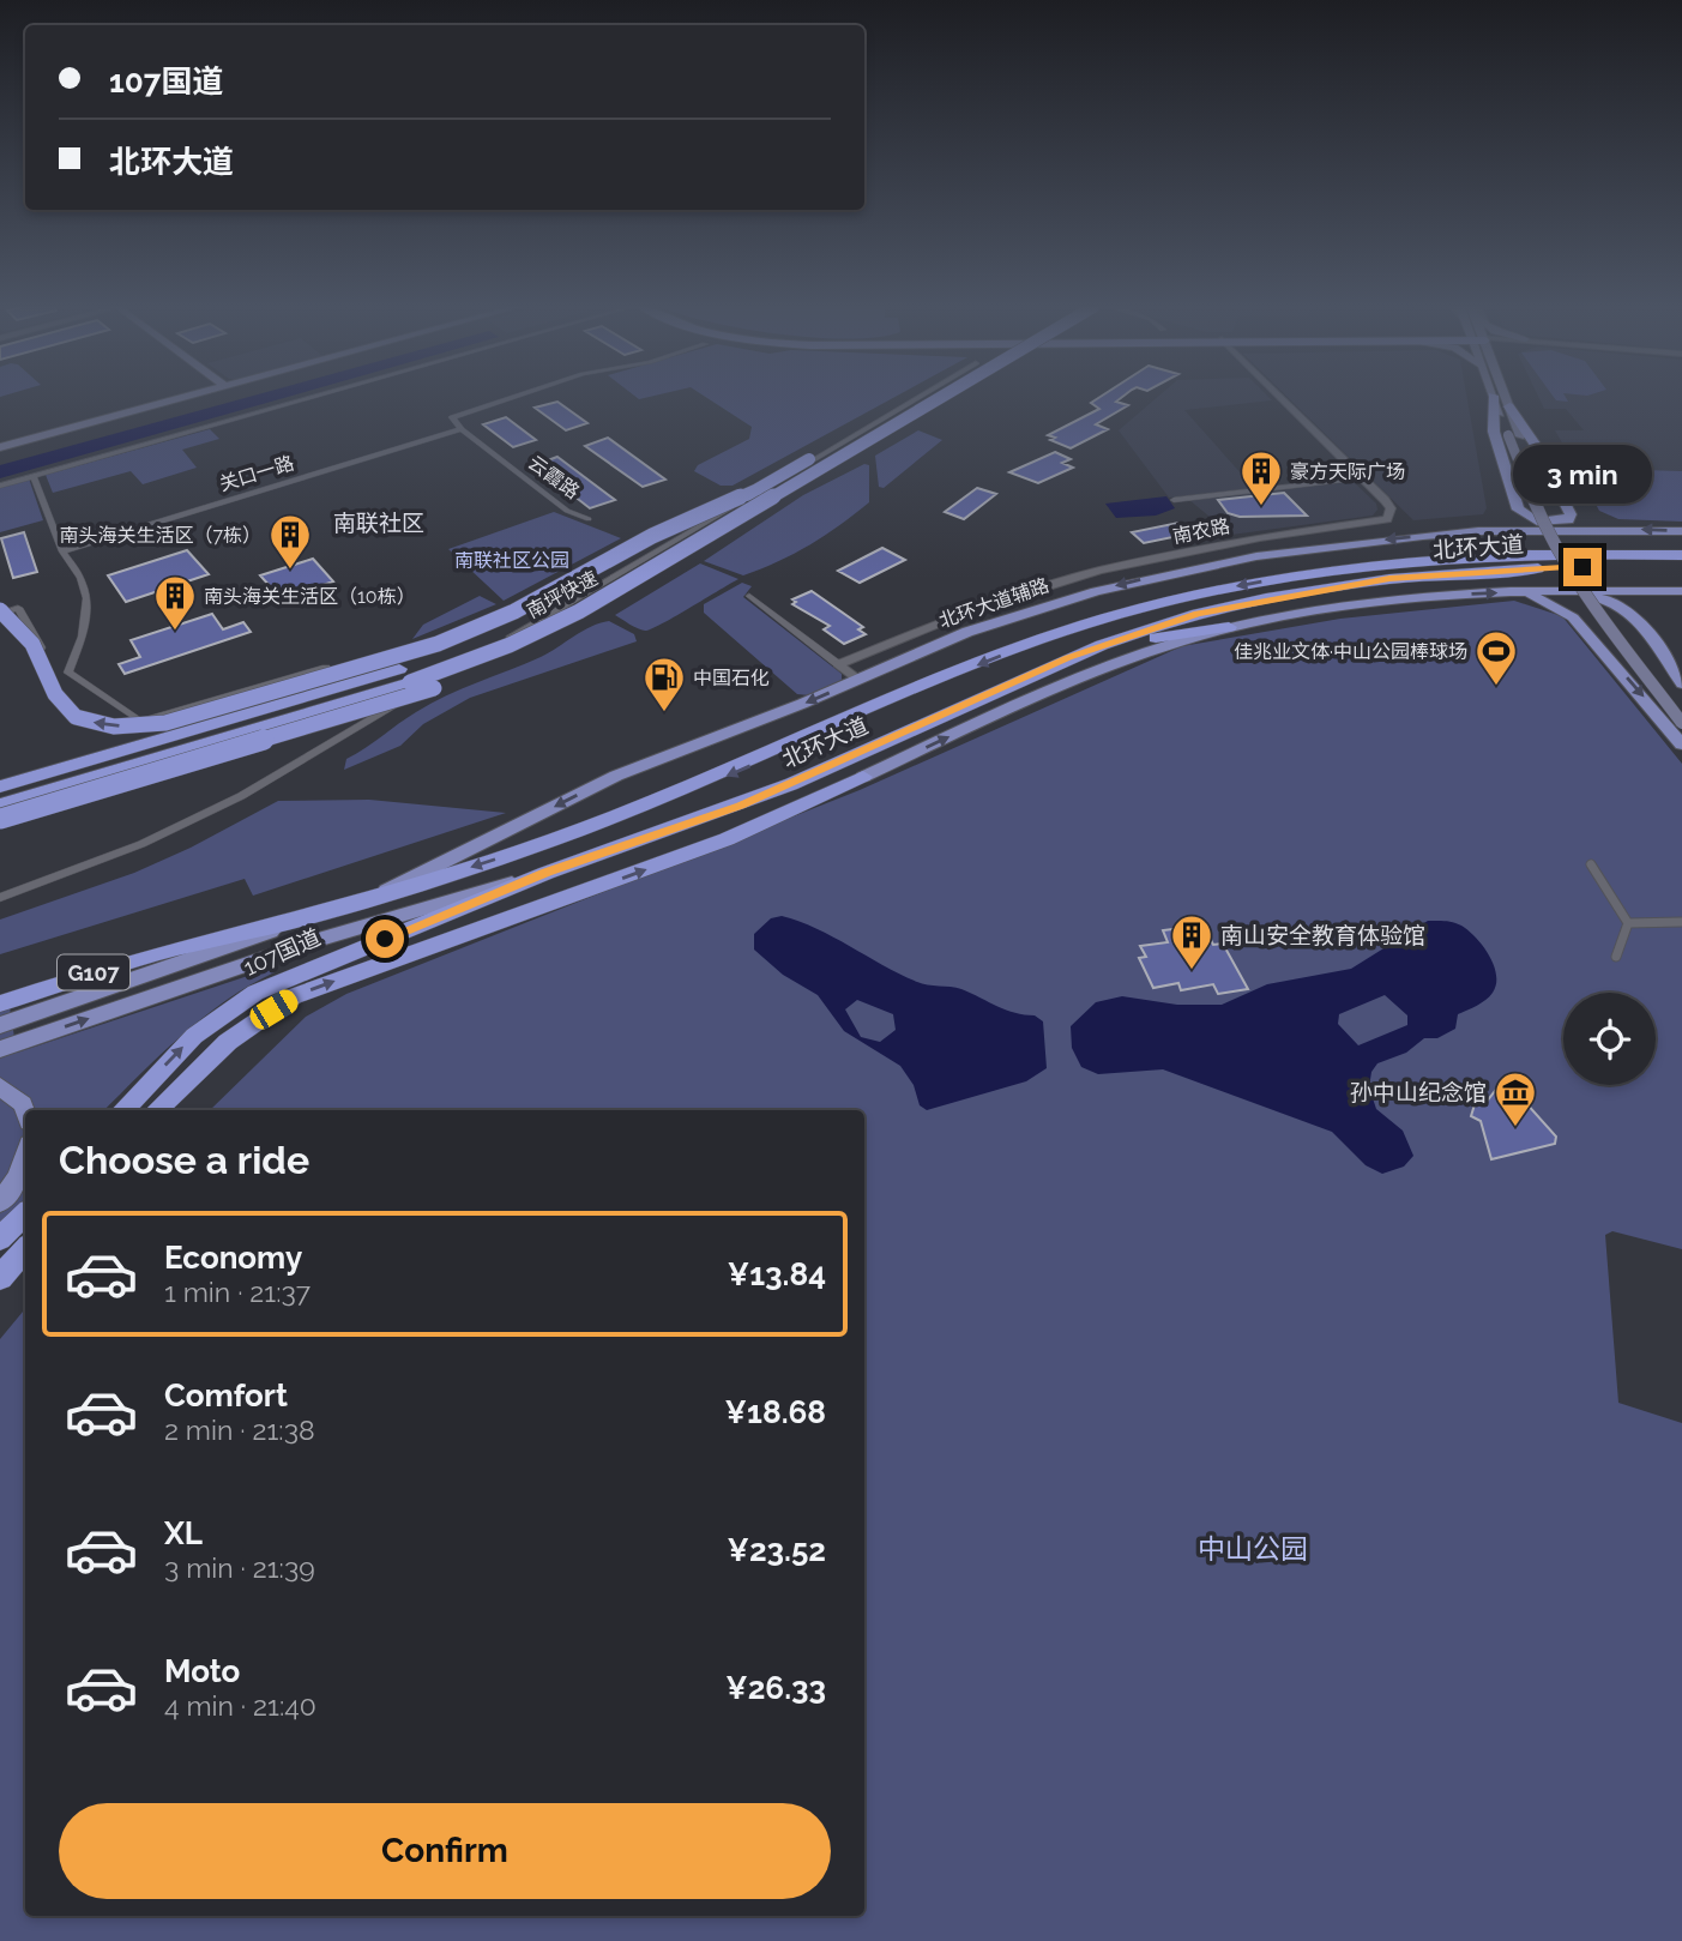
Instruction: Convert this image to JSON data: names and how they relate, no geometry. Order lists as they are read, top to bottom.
{
  "streets": {
    "highway": [
      "北环大道",
      "南坪快速",
      "107国道",
      "G107"
    ],
    "main road": ["北环大道辅路"],
    "street": ["关口一路", "云霞路", "南农路"]
  },
  "crossings": [
    ["关口一路", "云霞路"],
    ["北环大道", "北环大道辅路"],
    ["北环大道", "107国道"]
  ],
  "districts": ["南联社区"],
  "parks": ["南联社区公园", "中山公园"],
  "places": {
    "building": [
      "豪方天际广场",
      "南头海关生活区（7栋）",
      "南头海关生活区（10栋）",
      "南山安全教育体验馆"
    ],
    "sports": ["佳兆业文体·中山公园棒球场"],
    "fuel station": ["中国石化"],
    "museum": ["孙中山纪念馆"]
  },
  "page": {
    "banner": ["107国道", "北环大道"],
    "bubble": "3 min",
    "heading": "Choose a ride",
    "list": [
      {
        "name": "Economy",
        "note": "1 min · 21:37",
        "value": "¥13.84"
      },
      {
        "name": "Comfort",
        "note": "2 min · 21:38",
        "value": "¥18.68"
      },
      {
        "name": "XL",
        "note": "3 min · 21:39",
        "value": "¥23.52"
      },
      {
        "name": "Moto",
        "note": "4 min · 21:40",
        "value": "¥26.33"
      }
    ],
    "buttons": "Confirm"
  }
}
